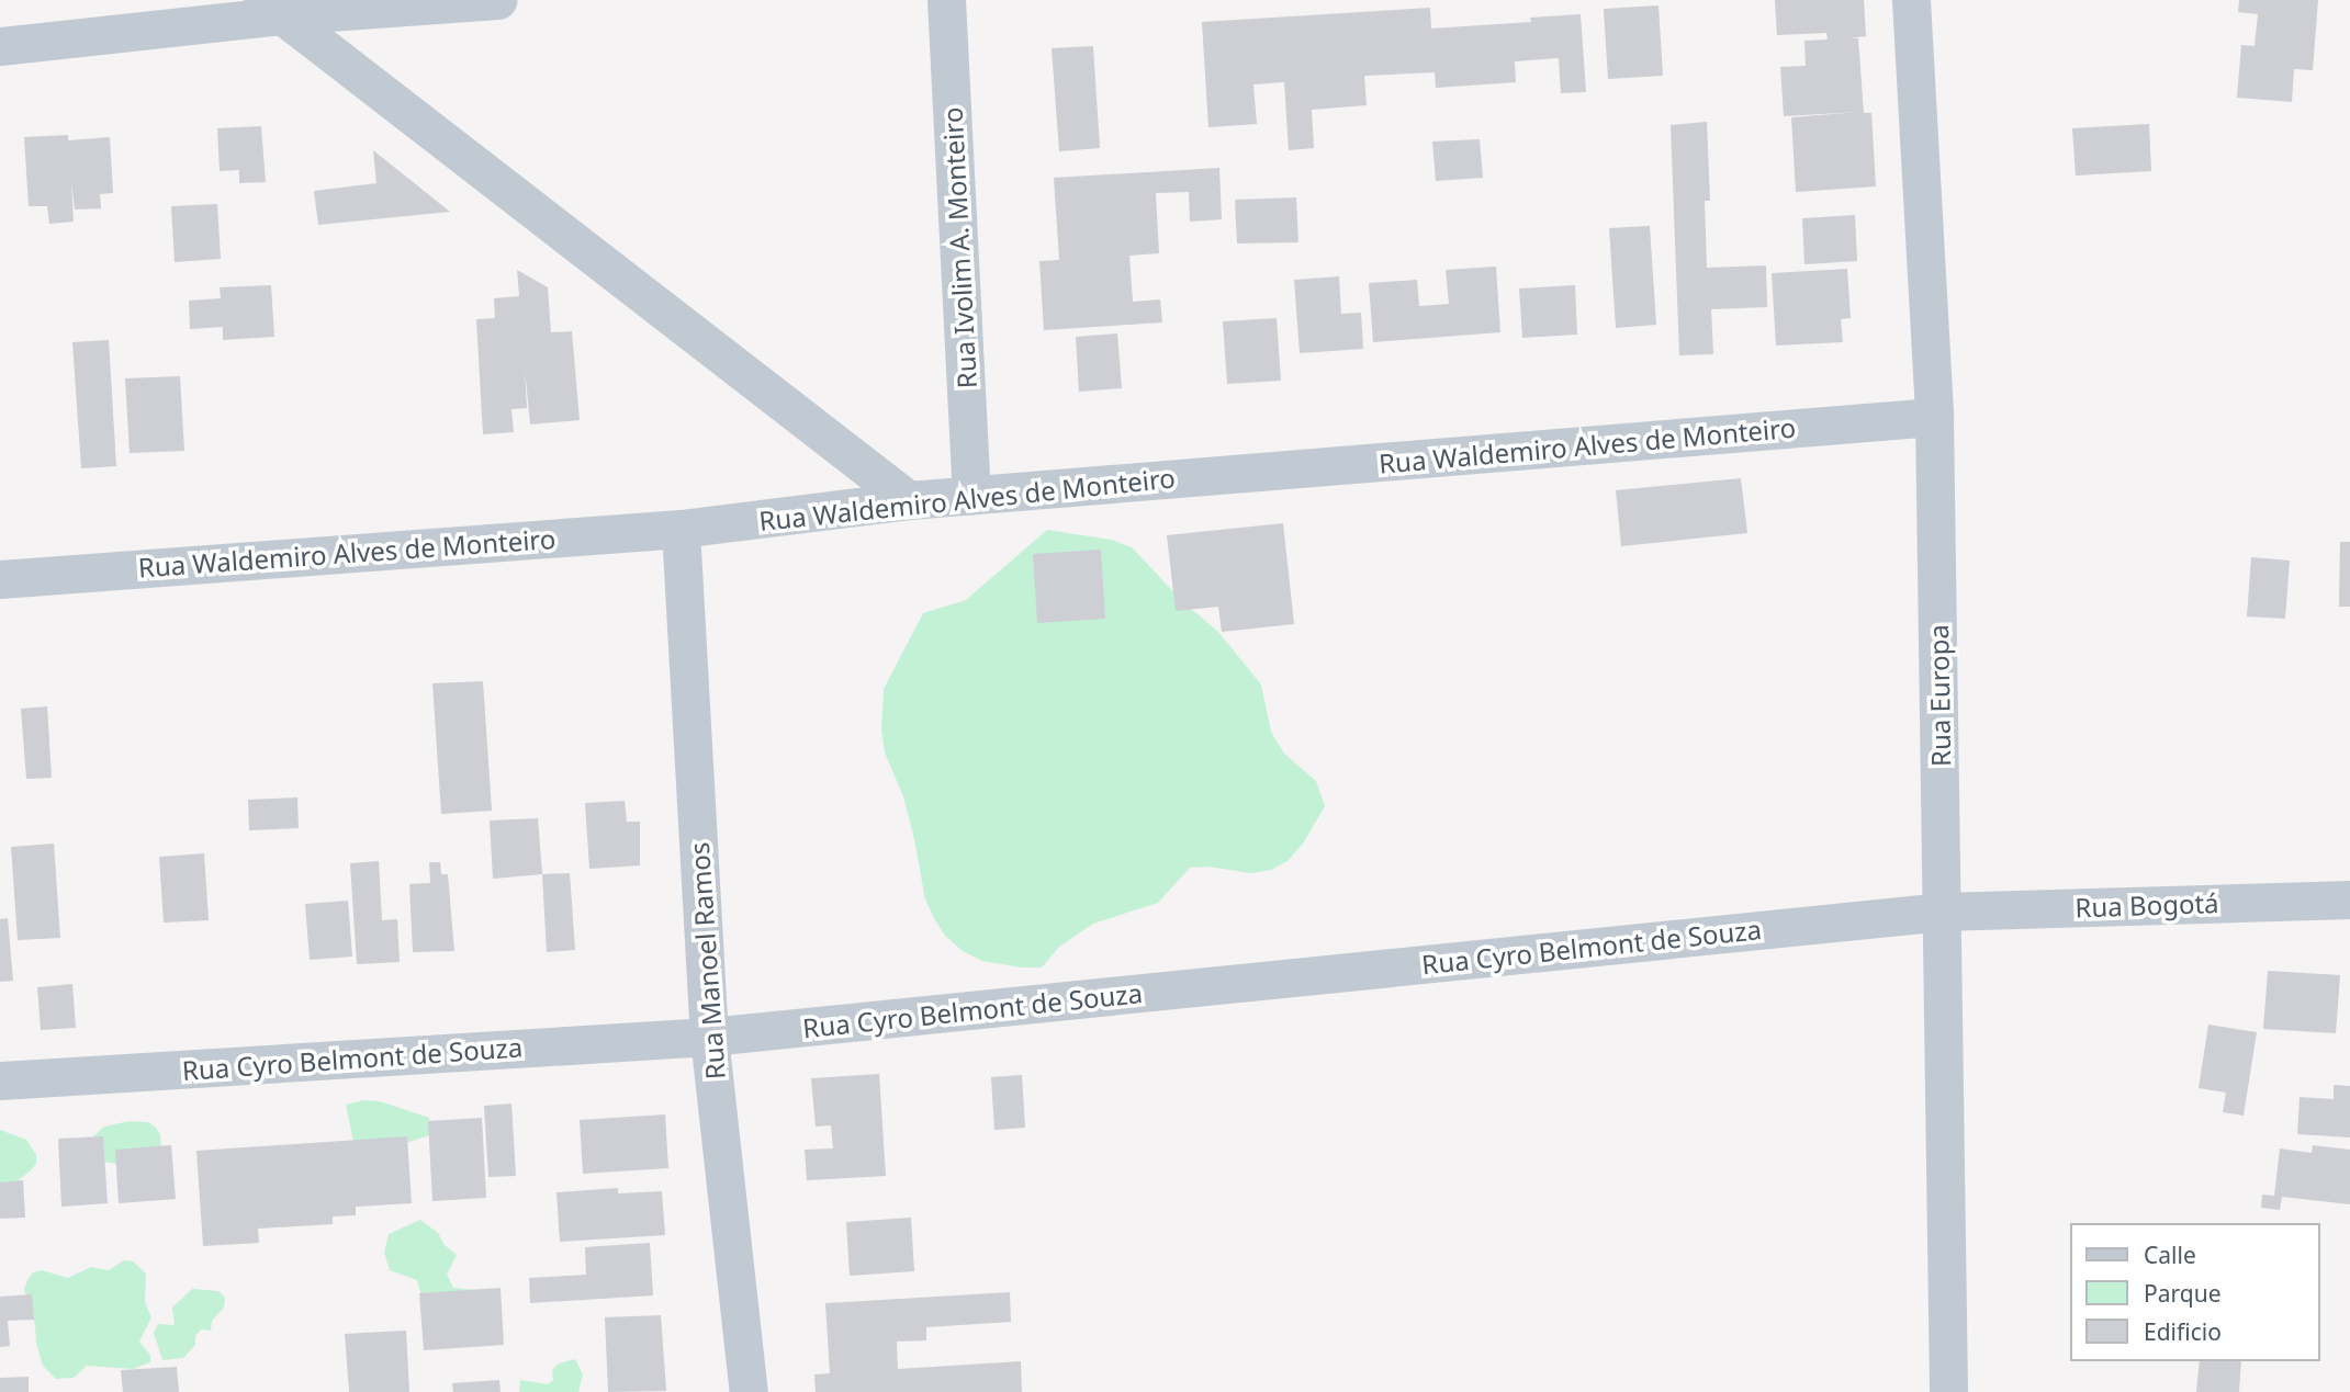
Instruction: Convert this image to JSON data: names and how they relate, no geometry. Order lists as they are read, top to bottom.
{
  "streets": {
    "street": [
      "Rua Ivolim A. Monteiro",
      "Rua Waldemiro Alves de Monteiro",
      "Rua Europa",
      "Rua Bogotá",
      "Rua Cyro Belmont de Souza",
      "Rua Manoel Ramos"
    ]
  },
  "crossings": [
    ["Rua Ivolim A. Monteiro", "Rua Waldemiro Alves de Monteiro"],
    ["Rua Waldemiro Alves de Monteiro", "Rua Europa"],
    ["Rua Waldemiro Alves de Monteiro", "Rua Manoel Ramos"],
    ["Rua Europa", "Rua Bogotá"],
    ["Rua Europa", "Rua Cyro Belmont de Souza"],
    ["Rua Bogotá", "Rua Cyro Belmont de Souza"],
    ["Rua Cyro Belmont de Souza", "Rua Manoel Ramos"]
  ],
  "legend": ["Calle", "Parque", "Edificio"]
}
